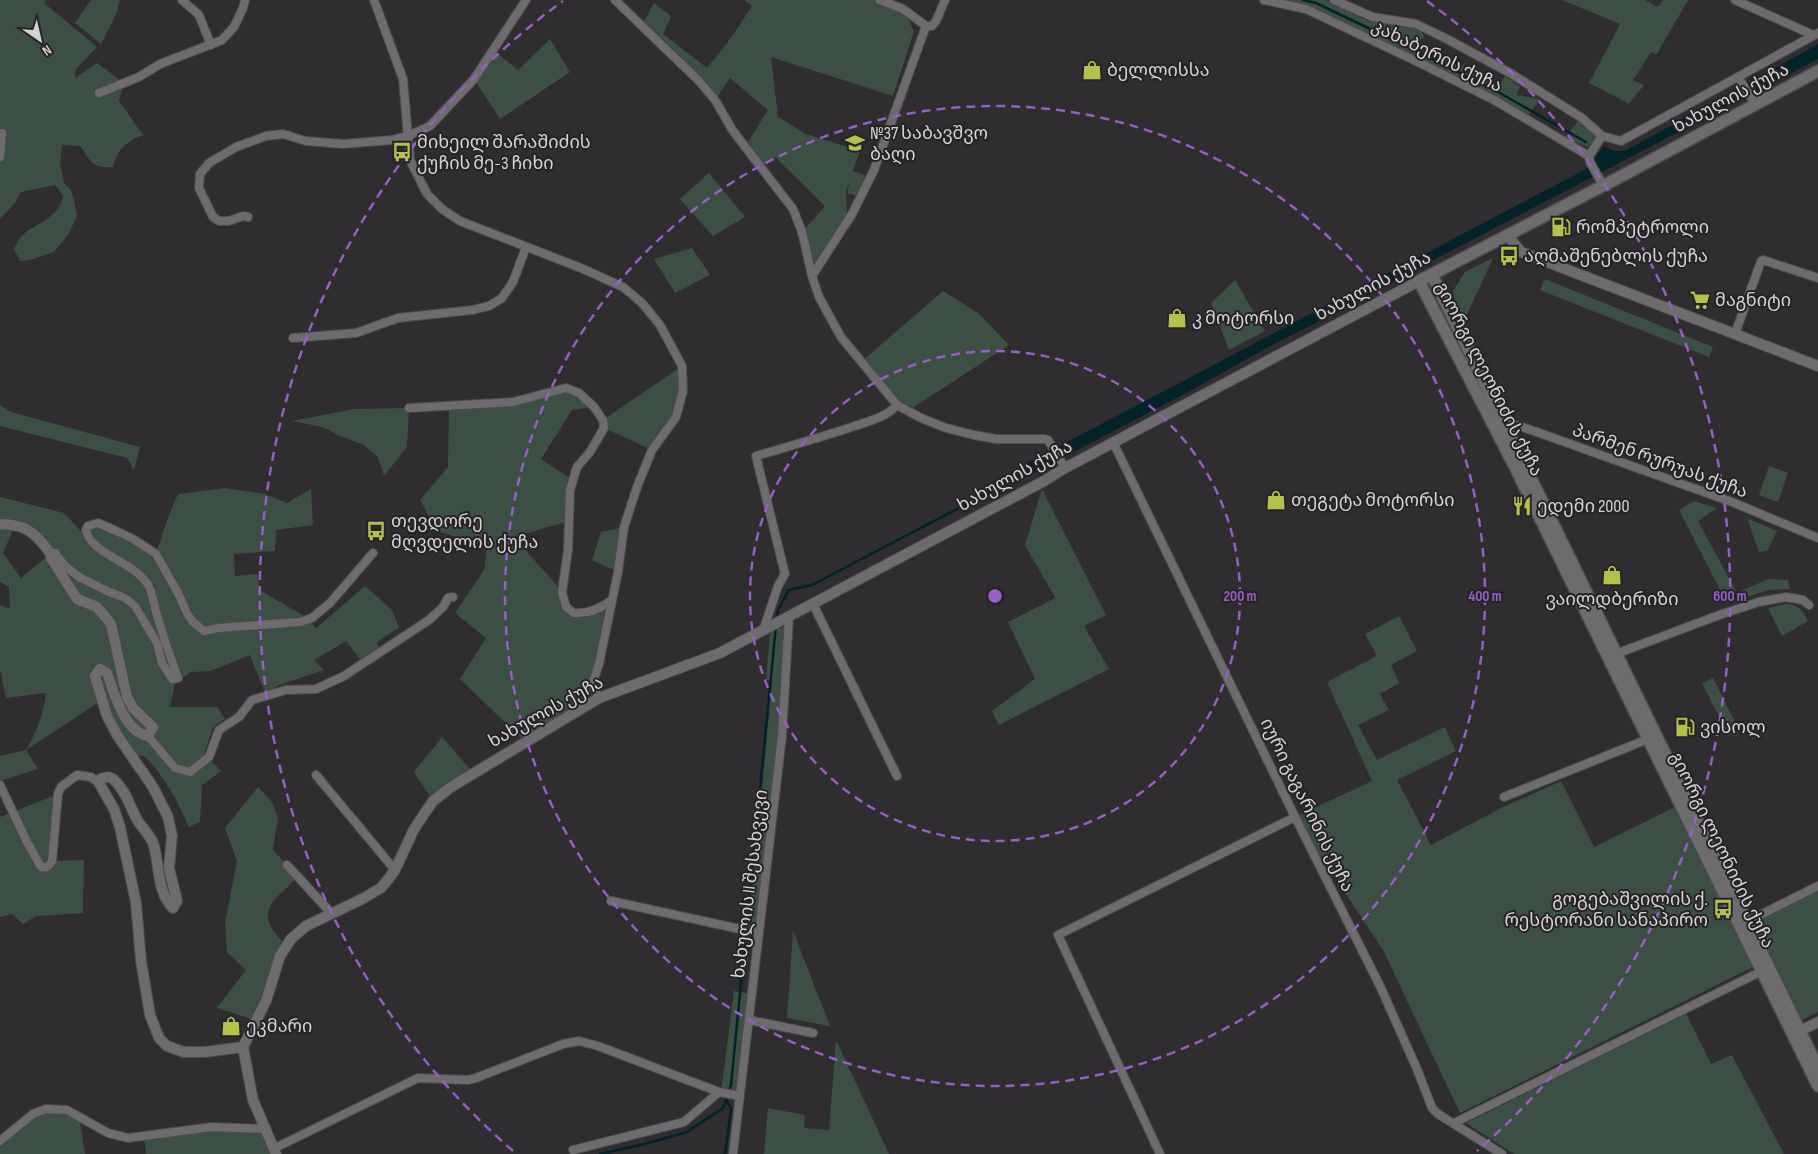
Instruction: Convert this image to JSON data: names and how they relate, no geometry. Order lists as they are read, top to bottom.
{
  "streets": {
    "main road": ["ხახულის ქუჩა", "გიორგი ლეონიძის ქუჩა"],
    "street": [
      "კახაბერის ქუჩა",
      "პარმენ რურუას ქუჩა",
      "იური გაგარინის ქუჩა",
      "ხახულის II შესახვევი"
    ]
  },
  "crossings": [
    ["კახაბერის ქუჩა", "ხახულის ქუჩა"],
    ["ხახულის ქუჩა", "გიორგი ლეონიძის ქუჩა"],
    ["ხახულის ქუჩა", "იური გაგარინის ქუჩა"],
    ["ხახულის ქუჩა", "ხახულის II შესახვევი"],
    ["გიორგი ლეონიძის ქუჩა", "პარმენ რურუას ქუჩა"]
  ],
  "places": {
    "shop": [
      "ბელლისსა",
      "კ მოტორსი",
      "თეგეტა მოტორსი",
      "ვაილდბერიზი",
      "ეკმარი"
    ],
    "school or university": ["№37 საბავშვო ბაღი"],
    "bus stop": [
      "მიხეილ შარაშიძის ქუჩის მე-3 ჩიხი",
      "აღმაშენებლის ქუჩა",
      "თევდორე მღვდელის ქუჩა",
      "გოგებაშვილის ქ. რესტორანი სანაპირო"
    ],
    "fuel station": ["რომპეტროლი", "ვისოლ"],
    "supermarket": ["მაგნიტი"],
    "restaurant": ["ედემი 2000"]
  },
  "north": "bottom right",
  "rings": ["200 m", "400 m", "600 m"]
}
